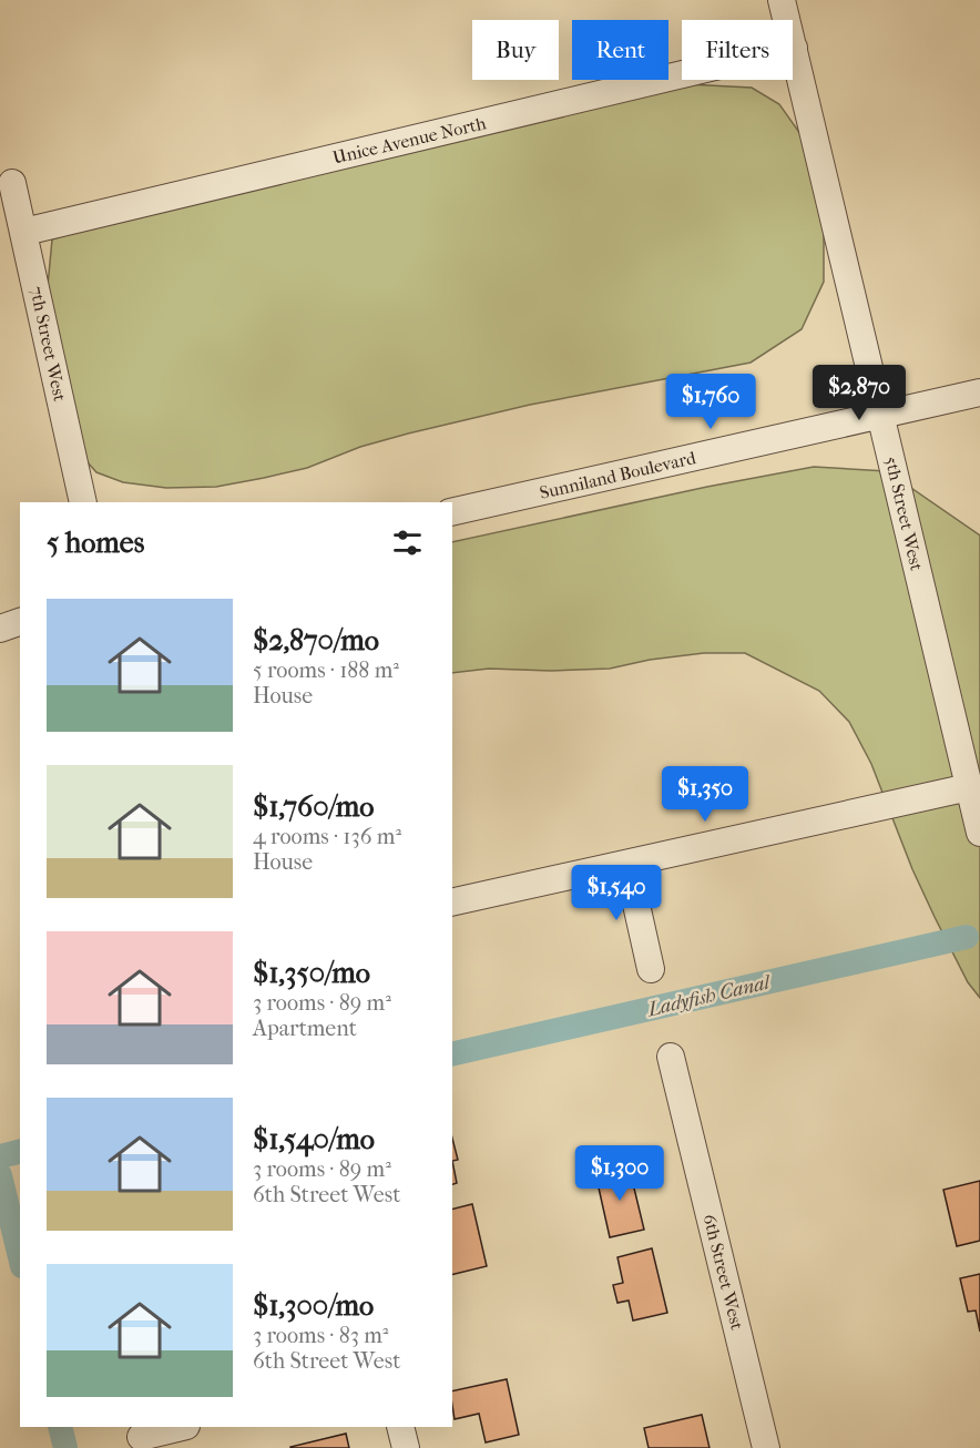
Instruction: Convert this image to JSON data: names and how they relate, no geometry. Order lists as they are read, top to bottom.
{
  "streets": {
    "street": [
      "Unice Avenue North",
      "7th Street West",
      "Sunniland Boulevard",
      "5th Street West",
      "6th Street West"
    ]
  },
  "crossings": [
    ["Unice Avenue North", "7th Street West"],
    ["Unice Avenue North", "5th Street West"],
    ["Sunniland Boulevard", "5th Street West"]
  ],
  "water": ["Ladyfish Canal"],
  "page": {
    "chip": ["Buy", "Rent", "Filters"],
    "price": [
      "$2,870",
      "$1,760",
      "$1,350",
      "$1,540",
      "$1,300"
    ],
    "heading": "5 homes",
    "list": [
      {
        "name": "$2,870/mo",
        "note": "5 rooms · 188 m² · House"
      },
      {
        "name": "$1,760/mo",
        "note": "4 rooms · 136 m² · House"
      },
      {
        "name": "$1,350/mo",
        "note": "3 rooms · 89 m² · Apartment"
      },
      {
        "name": "$1,540/mo",
        "note": "3 rooms · 89 m² · 6th Street West"
      },
      {
        "name": "$1,300/mo",
        "note": "3 rooms · 83 m² · 6th Street West"
      }
    ]
  }
}
